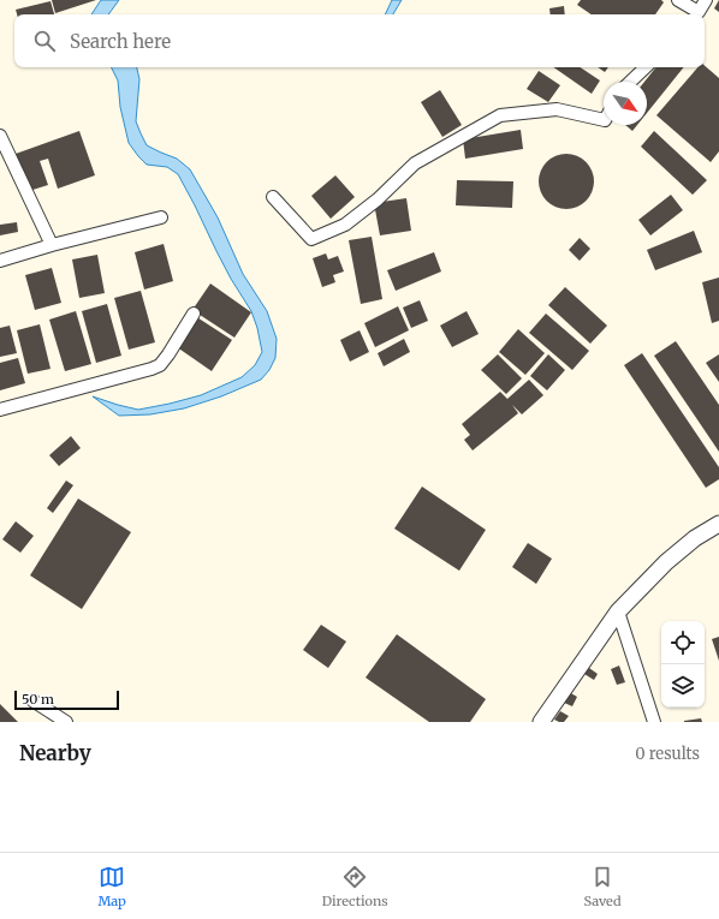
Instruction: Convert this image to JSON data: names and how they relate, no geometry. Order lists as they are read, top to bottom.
{
  "scale_bar": "50 m",
  "north": "bottom right",
  "page": {
    "search": "Search here",
    "scale": "50 m",
    "heading": ["Nearby", "0 results"],
    "nav": ["Map", "Directions", "Saved"]
  }
}
